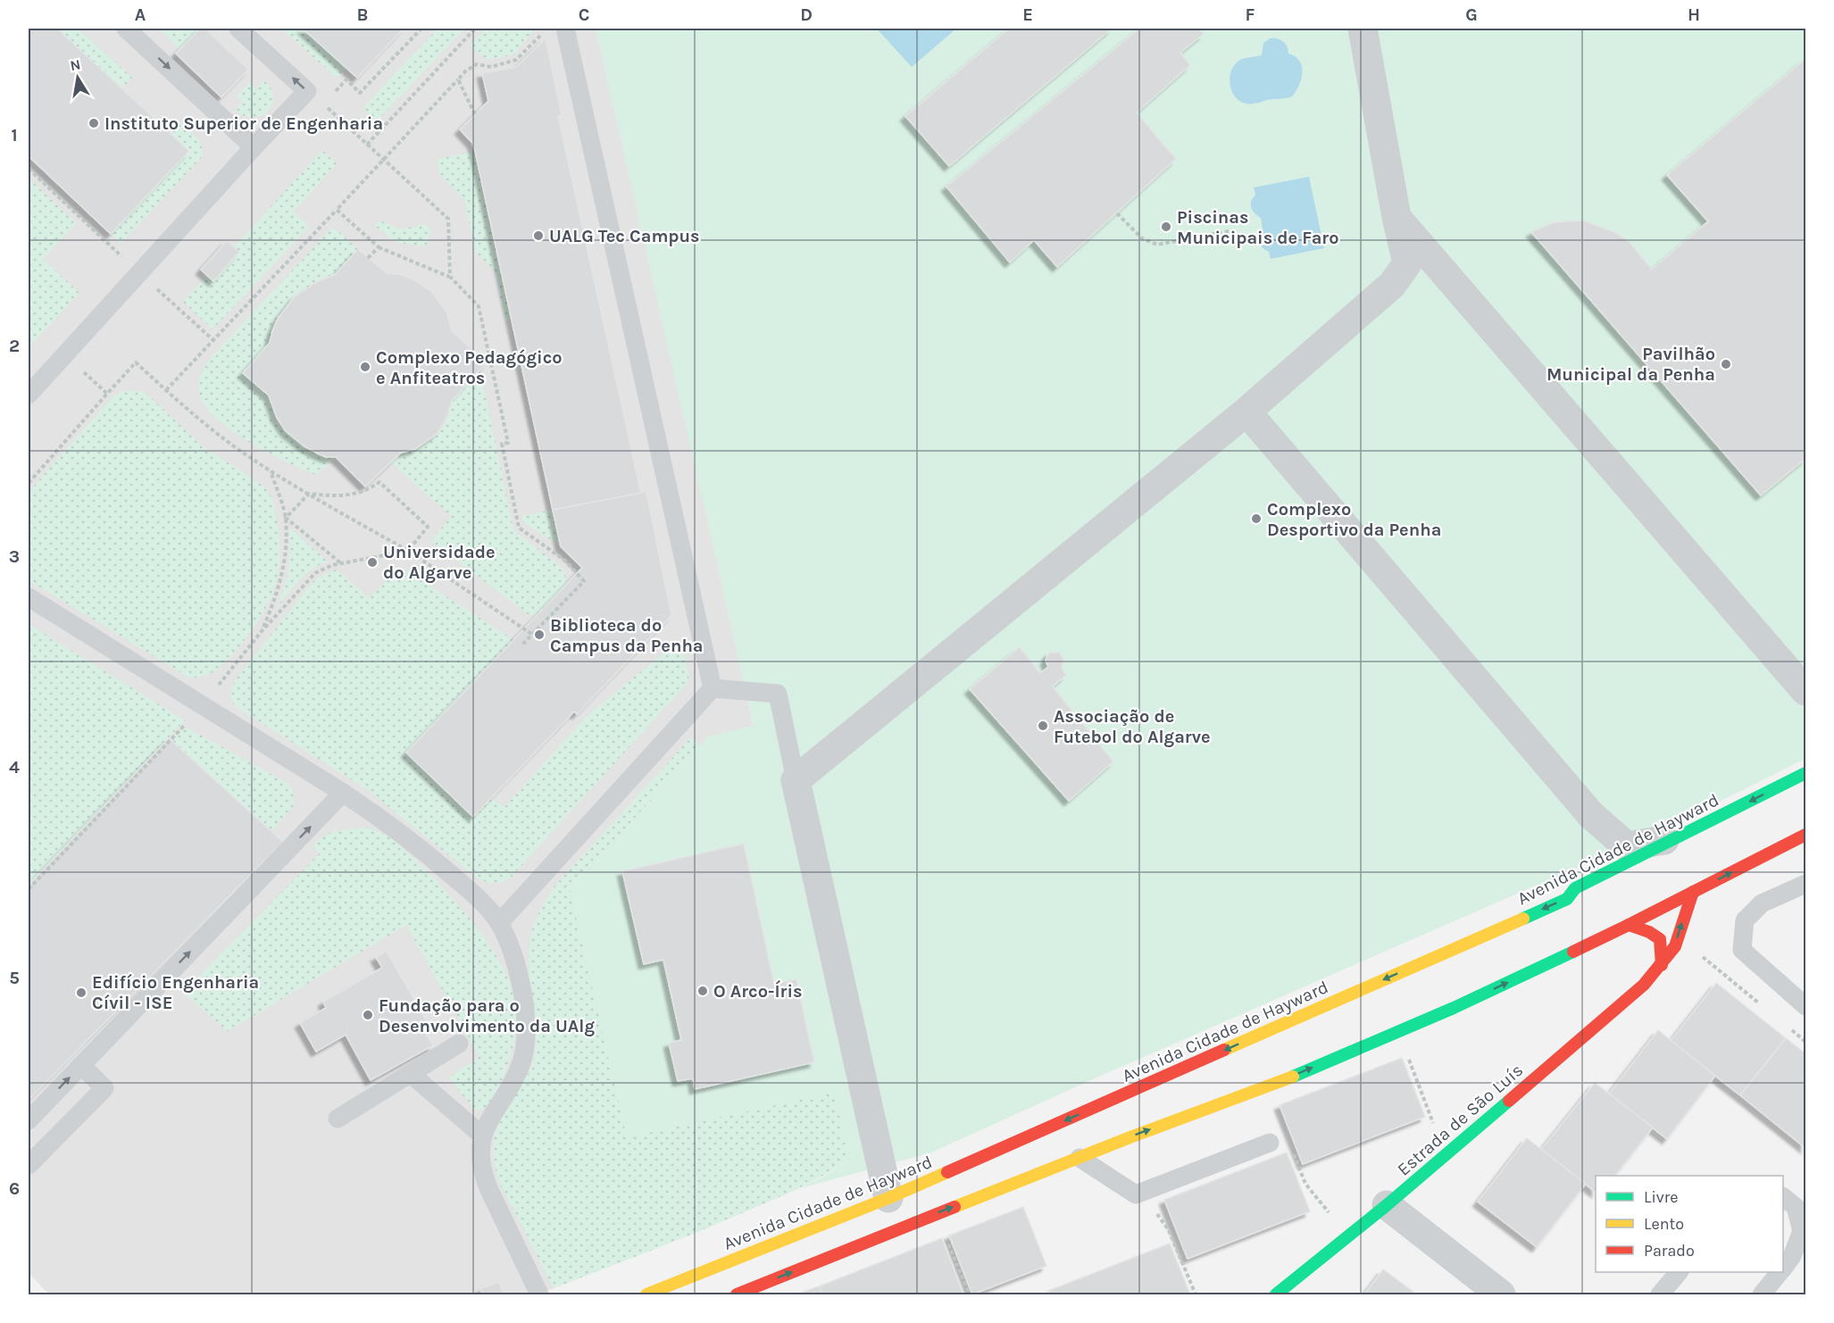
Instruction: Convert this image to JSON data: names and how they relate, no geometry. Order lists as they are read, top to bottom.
{
  "streets": {
    "main road": ["Avenida Cidade de Hayward", "Estrada de São Luís"]
  },
  "places": [
    "Instituto Superior de Engenharia",
    "Piscinas Municipais de Faro",
    "UALG Tec Campus",
    "Pavilhão Municipal da Penha",
    "Complexo Pedagógico e Anfiteatros",
    "Complexo Desportivo da Penha",
    "Universidade do Algarve",
    "Biblioteca do Campus da Penha",
    "Associação de Futebol do Algarve",
    "O Arco-Íris",
    "Edifício Engenharia Cívil - ISE",
    "Fundação para o Desenvolvimento da UAlg"
  ],
  "legend": ["Livre", "Lento", "Parado"],
  "north": "top",
  "grid": {
    "columns": [
      "A",
      "B",
      "C",
      "D",
      "E",
      "F",
      "G",
      "H"
    ],
    "rows": [
      "1",
      "2",
      "3",
      "4",
      "5",
      "6"
    ]
  }
}
